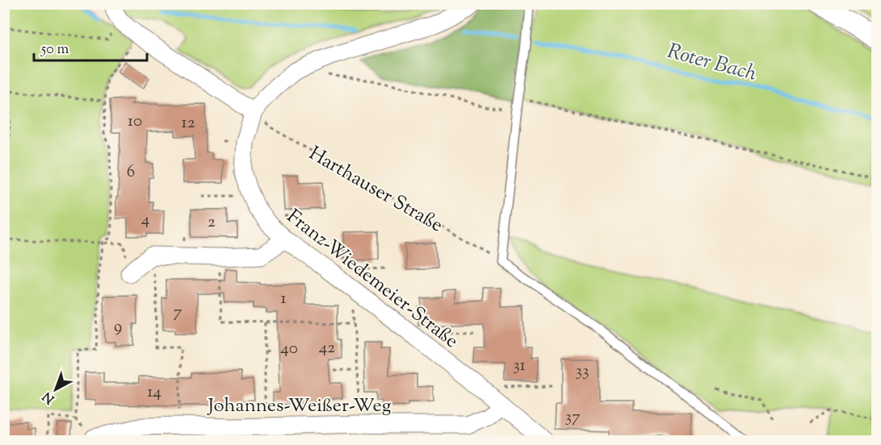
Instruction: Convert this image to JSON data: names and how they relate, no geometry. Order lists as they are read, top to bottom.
{
  "streets": {
    "street": ["Franz-Wiedemeier-Straße", "Johannes-Weißer-Weg"],
    "path": ["Harthauser Straße"]
  },
  "crossings": [
    ["Harthauser Straße", "Franz-Wiedemeier-Straße"],
    ["Franz-Wiedemeier-Straße", "Johannes-Weißer-Weg"]
  ],
  "water": ["Roter Bach"],
  "house_numbers": [
    "10",
    "12",
    "6",
    "4",
    "2",
    "1",
    "7",
    "9",
    "42",
    "40",
    "31",
    "33",
    "14",
    "37"
  ],
  "scale_bar": "50 m",
  "north": "bottom left"
}
